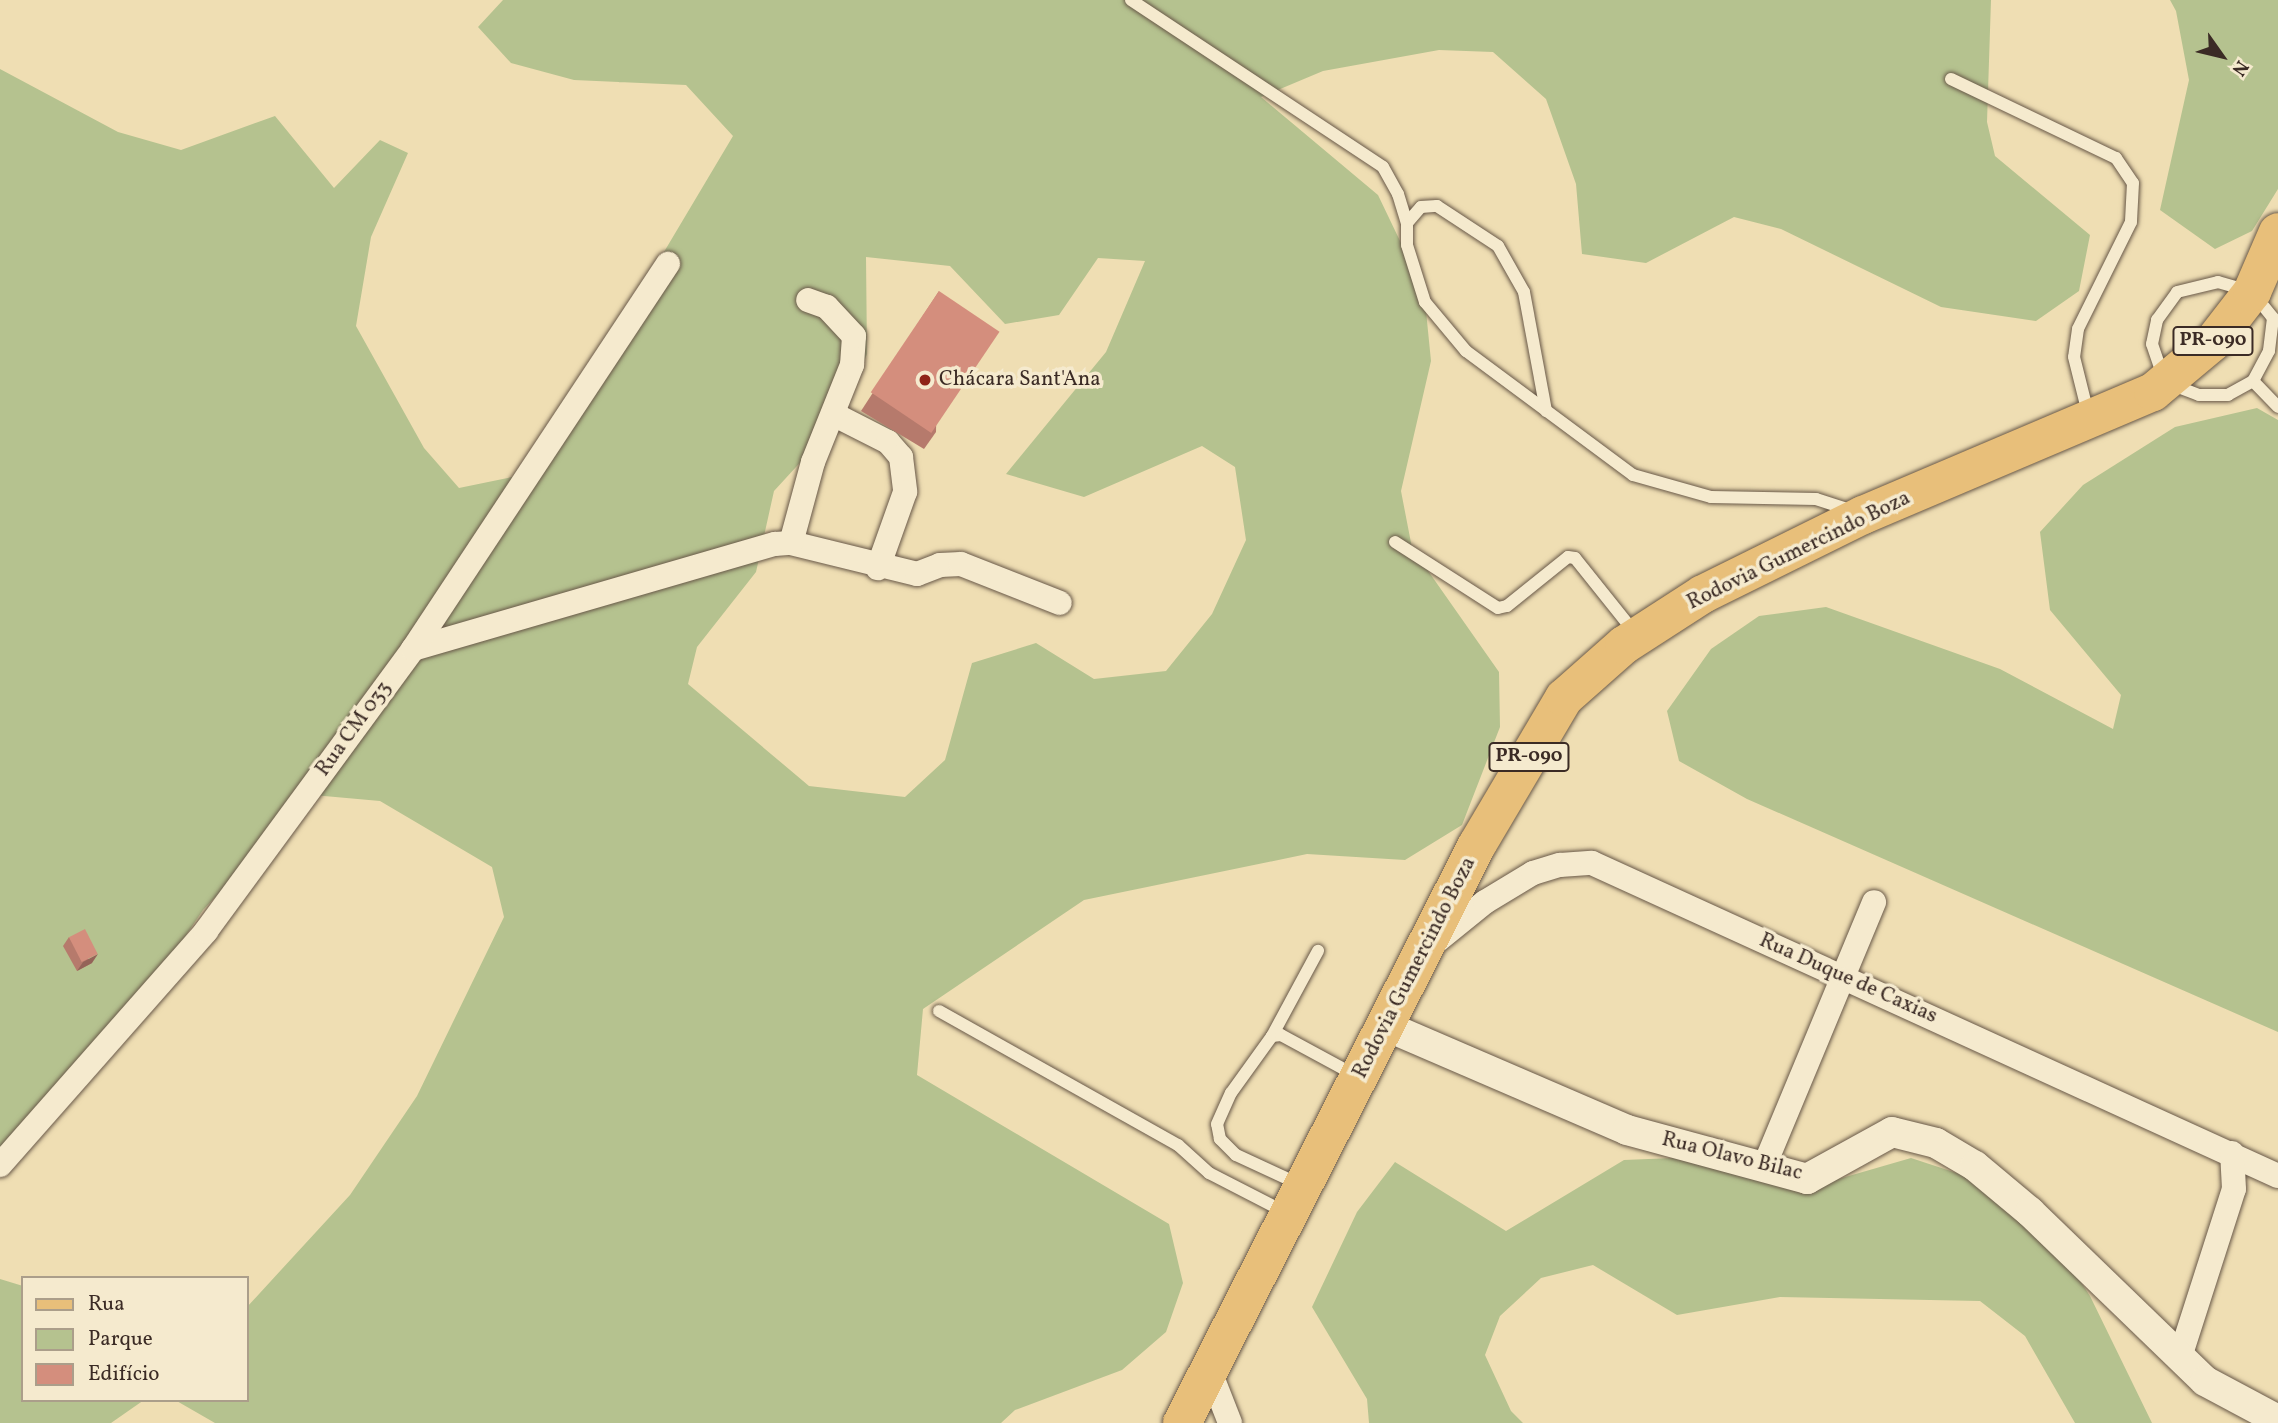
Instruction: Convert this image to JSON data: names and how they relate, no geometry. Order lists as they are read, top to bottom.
{
  "streets": {
    "main road": ["PR-090", "Rodovia Gumercindo Boza"],
    "street": ["Rua CM 033", "Rua Duque de Caxias", "Rua Olavo Bilac"]
  },
  "crossings": [
    ["Rodovia Gumercindo Boza", "Rua Duque de Caxias"],
    ["Rodovia Gumercindo Boza", "Rua Olavo Bilac"]
  ],
  "places": ["Chácara Sant'Ana"],
  "legend": ["Rua", "Parque", "Edifício"],
  "north": "bottom right"
}
